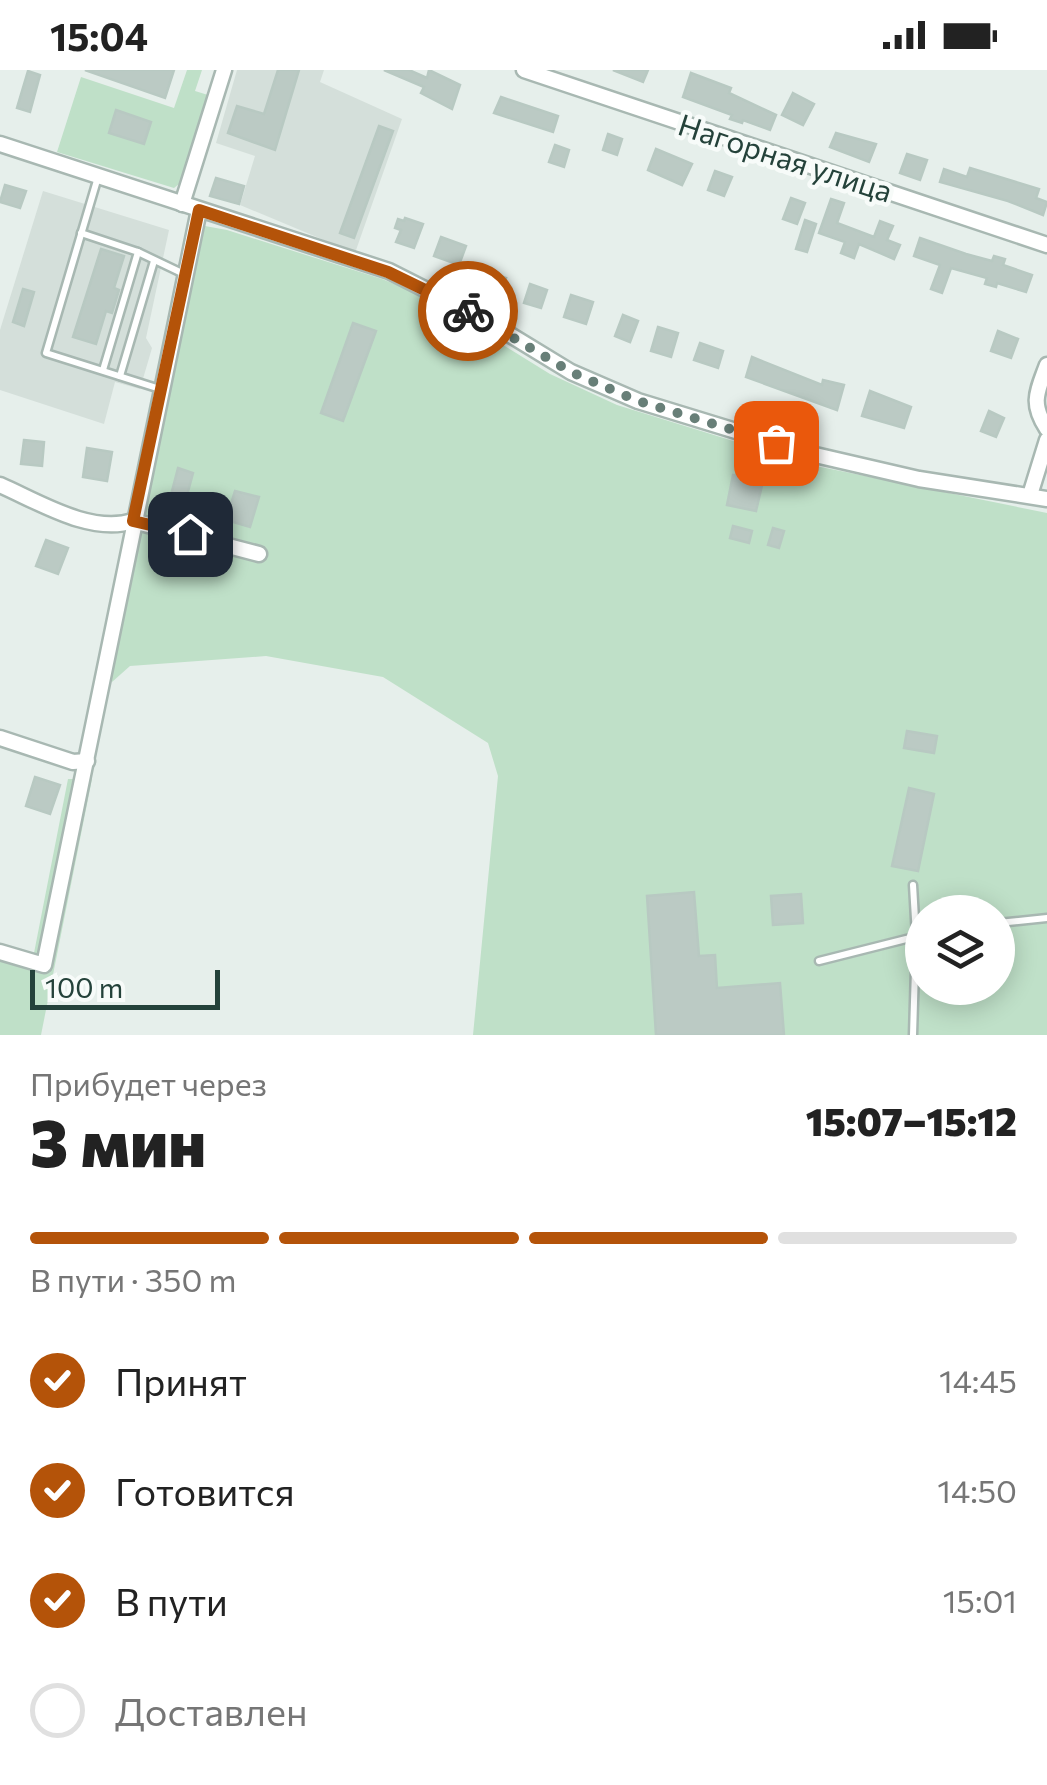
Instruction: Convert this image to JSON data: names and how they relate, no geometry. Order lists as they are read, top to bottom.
{
  "streets": {
    "street": ["Нагорная улица"]
  },
  "scale_bar": "100 m",
  "page": {
    "status": "15:04",
    "scale": "100 m",
    "heading": ["3 мин", "Прибудет через", "15:07–15:12"],
    "bar": "В пути · 350 m",
    "list": [
      ["Принят", "14:45"],
      ["Готовится", "14:50"],
      ["В пути", "15:01"],
      "Доставлен"
    ]
  }
}
